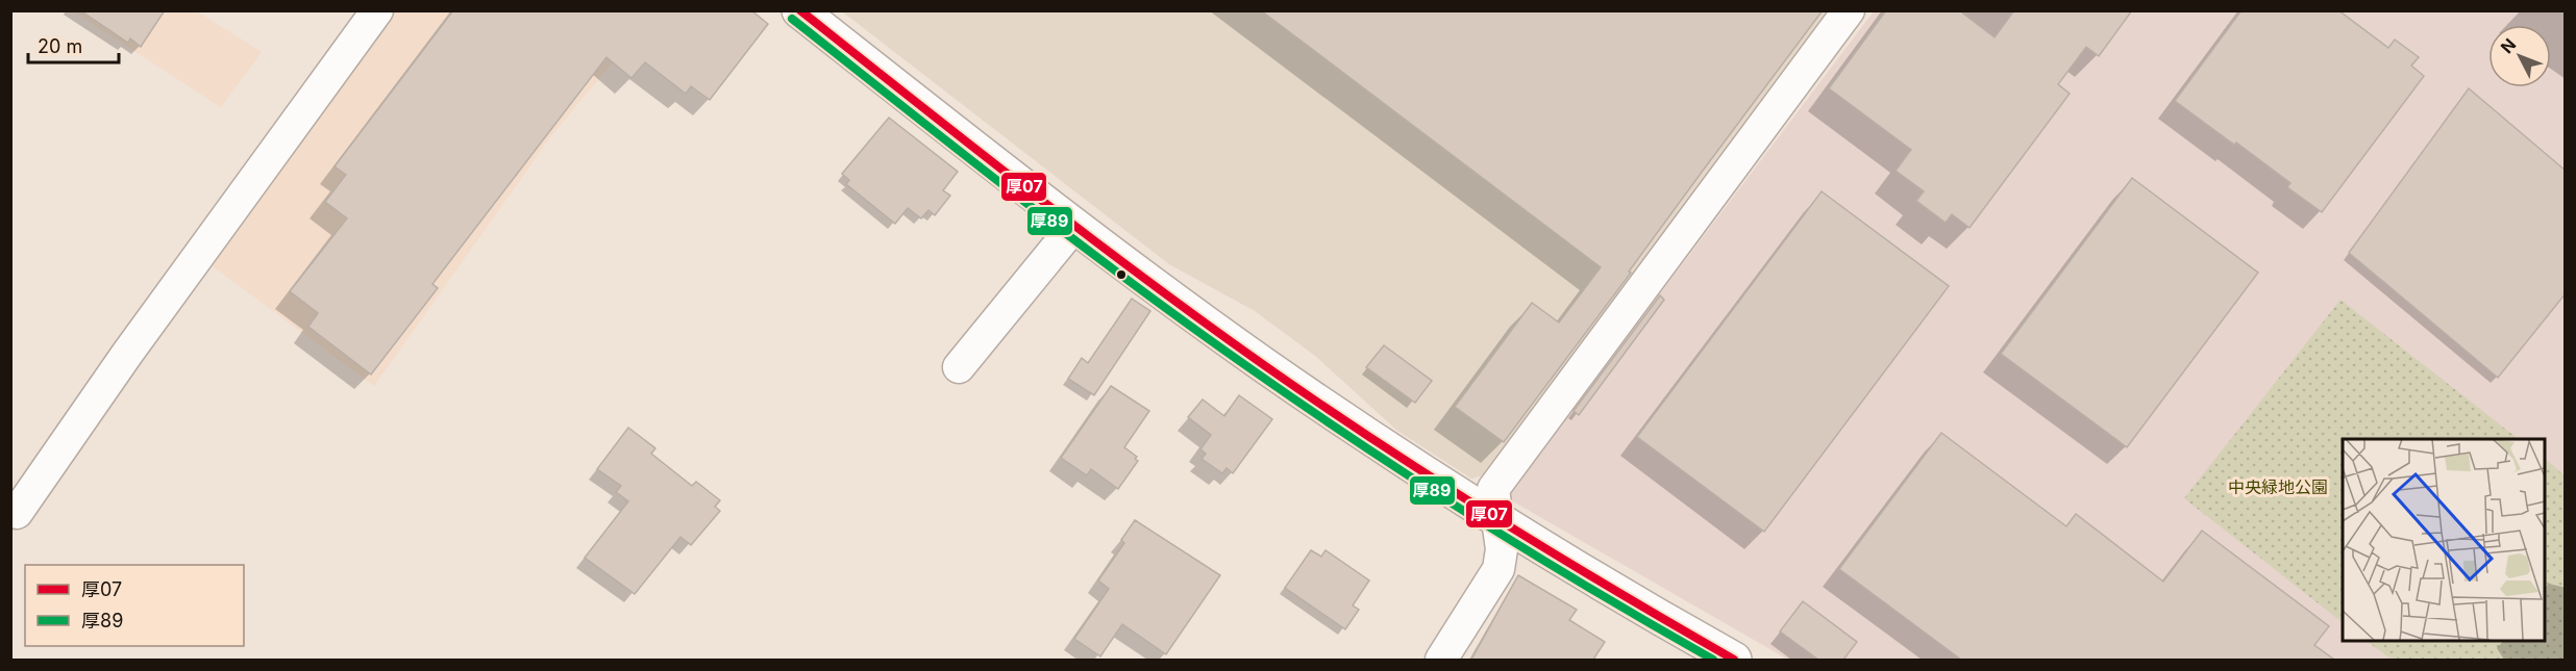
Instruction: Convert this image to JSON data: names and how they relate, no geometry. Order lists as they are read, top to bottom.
{
  "parks": ["中央緑地公園"],
  "lines": ["transit line 厚07", "transit line 厚89"],
  "legend": ["厚07", "厚89"],
  "scale_bar": "20 m",
  "north": "top left"
}
